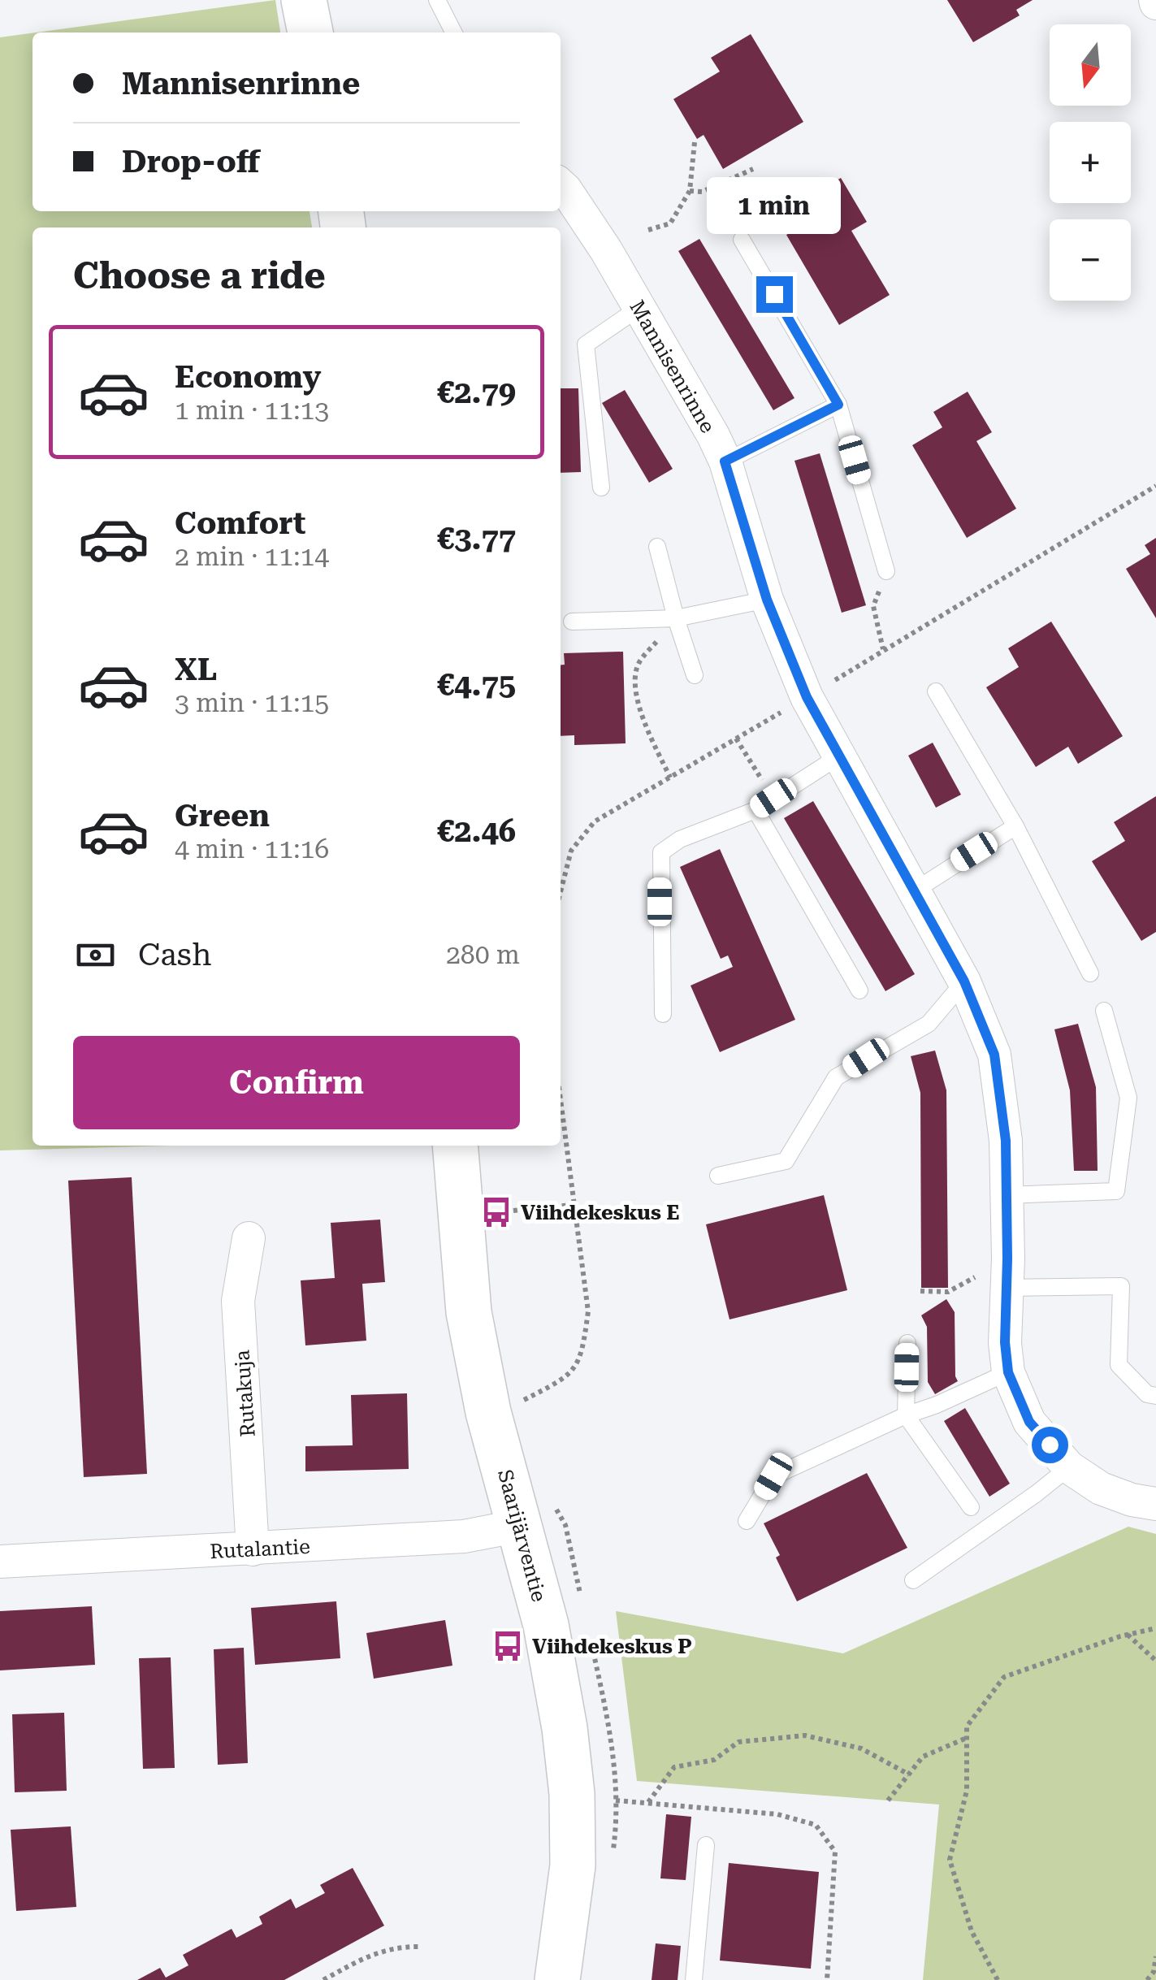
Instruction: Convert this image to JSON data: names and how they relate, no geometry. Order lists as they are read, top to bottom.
{
  "streets": {
    "main road": ["Saarijärventie"],
    "street": ["Mannisenrinne", "Rutakuja", "Rutalantie"]
  },
  "crossings": [
    ["Rutakuja", "Rutalantie"],
    ["Saarijärventie", "Rutalantie"]
  ],
  "places": {
    "bus stop": ["Viihdekeskus E", "Viihdekeskus P"]
  },
  "north": "bottom",
  "page": {
    "map_buttons": ["+", "−"],
    "banner": ["Mannisenrinne", "Drop-off"],
    "bubble": "1 min",
    "heading": "Choose a ride",
    "list": [
      {
        "name": "Economy",
        "note": "1 min · 11:13",
        "value": "€2.79"
      },
      {
        "name": "Comfort",
        "note": "2 min · 11:14",
        "value": "€3.77"
      },
      {
        "name": "XL",
        "note": "3 min · 11:15",
        "value": "€4.75"
      },
      {
        "name": "Green",
        "note": "4 min · 11:16",
        "value": "€2.46"
      }
    ],
    "pay": ["Cash", "280 m"],
    "buttons": "Confirm"
  }
}
